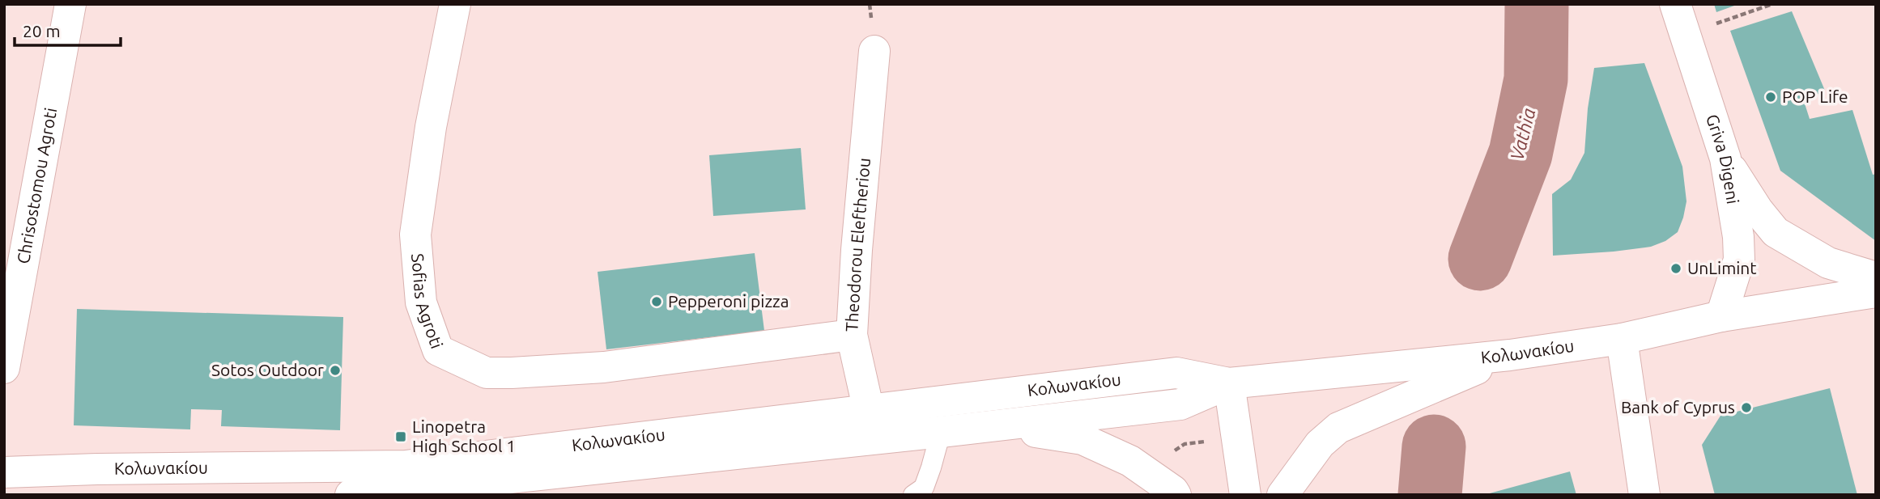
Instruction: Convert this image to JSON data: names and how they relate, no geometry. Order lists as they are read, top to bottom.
{
  "streets": {
    "main road": [
      "Griva Digeni",
      "Chrisostomou Agroti",
      "Theodorou Eleftheriou",
      "Sofias Agroti",
      "Κολωνακίου"
    ]
  },
  "crossings": [
    ["Griva Digeni", "Κολωνακίου"],
    ["Theodorou Eleftheriou", "Sofias Agroti"],
    ["Theodorou Eleftheriou", "Κολωνακίου"]
  ],
  "water": ["Vathia"],
  "places": {
    "other": [
      "POP Life",
      "UnLimint",
      "Pepperoni pizza",
      "Sotos Outdoor",
      "Bank of Cyprus"
    ],
    "transit": ["Linopetra High School 1"]
  },
  "scale_bar": "20 m"
}
